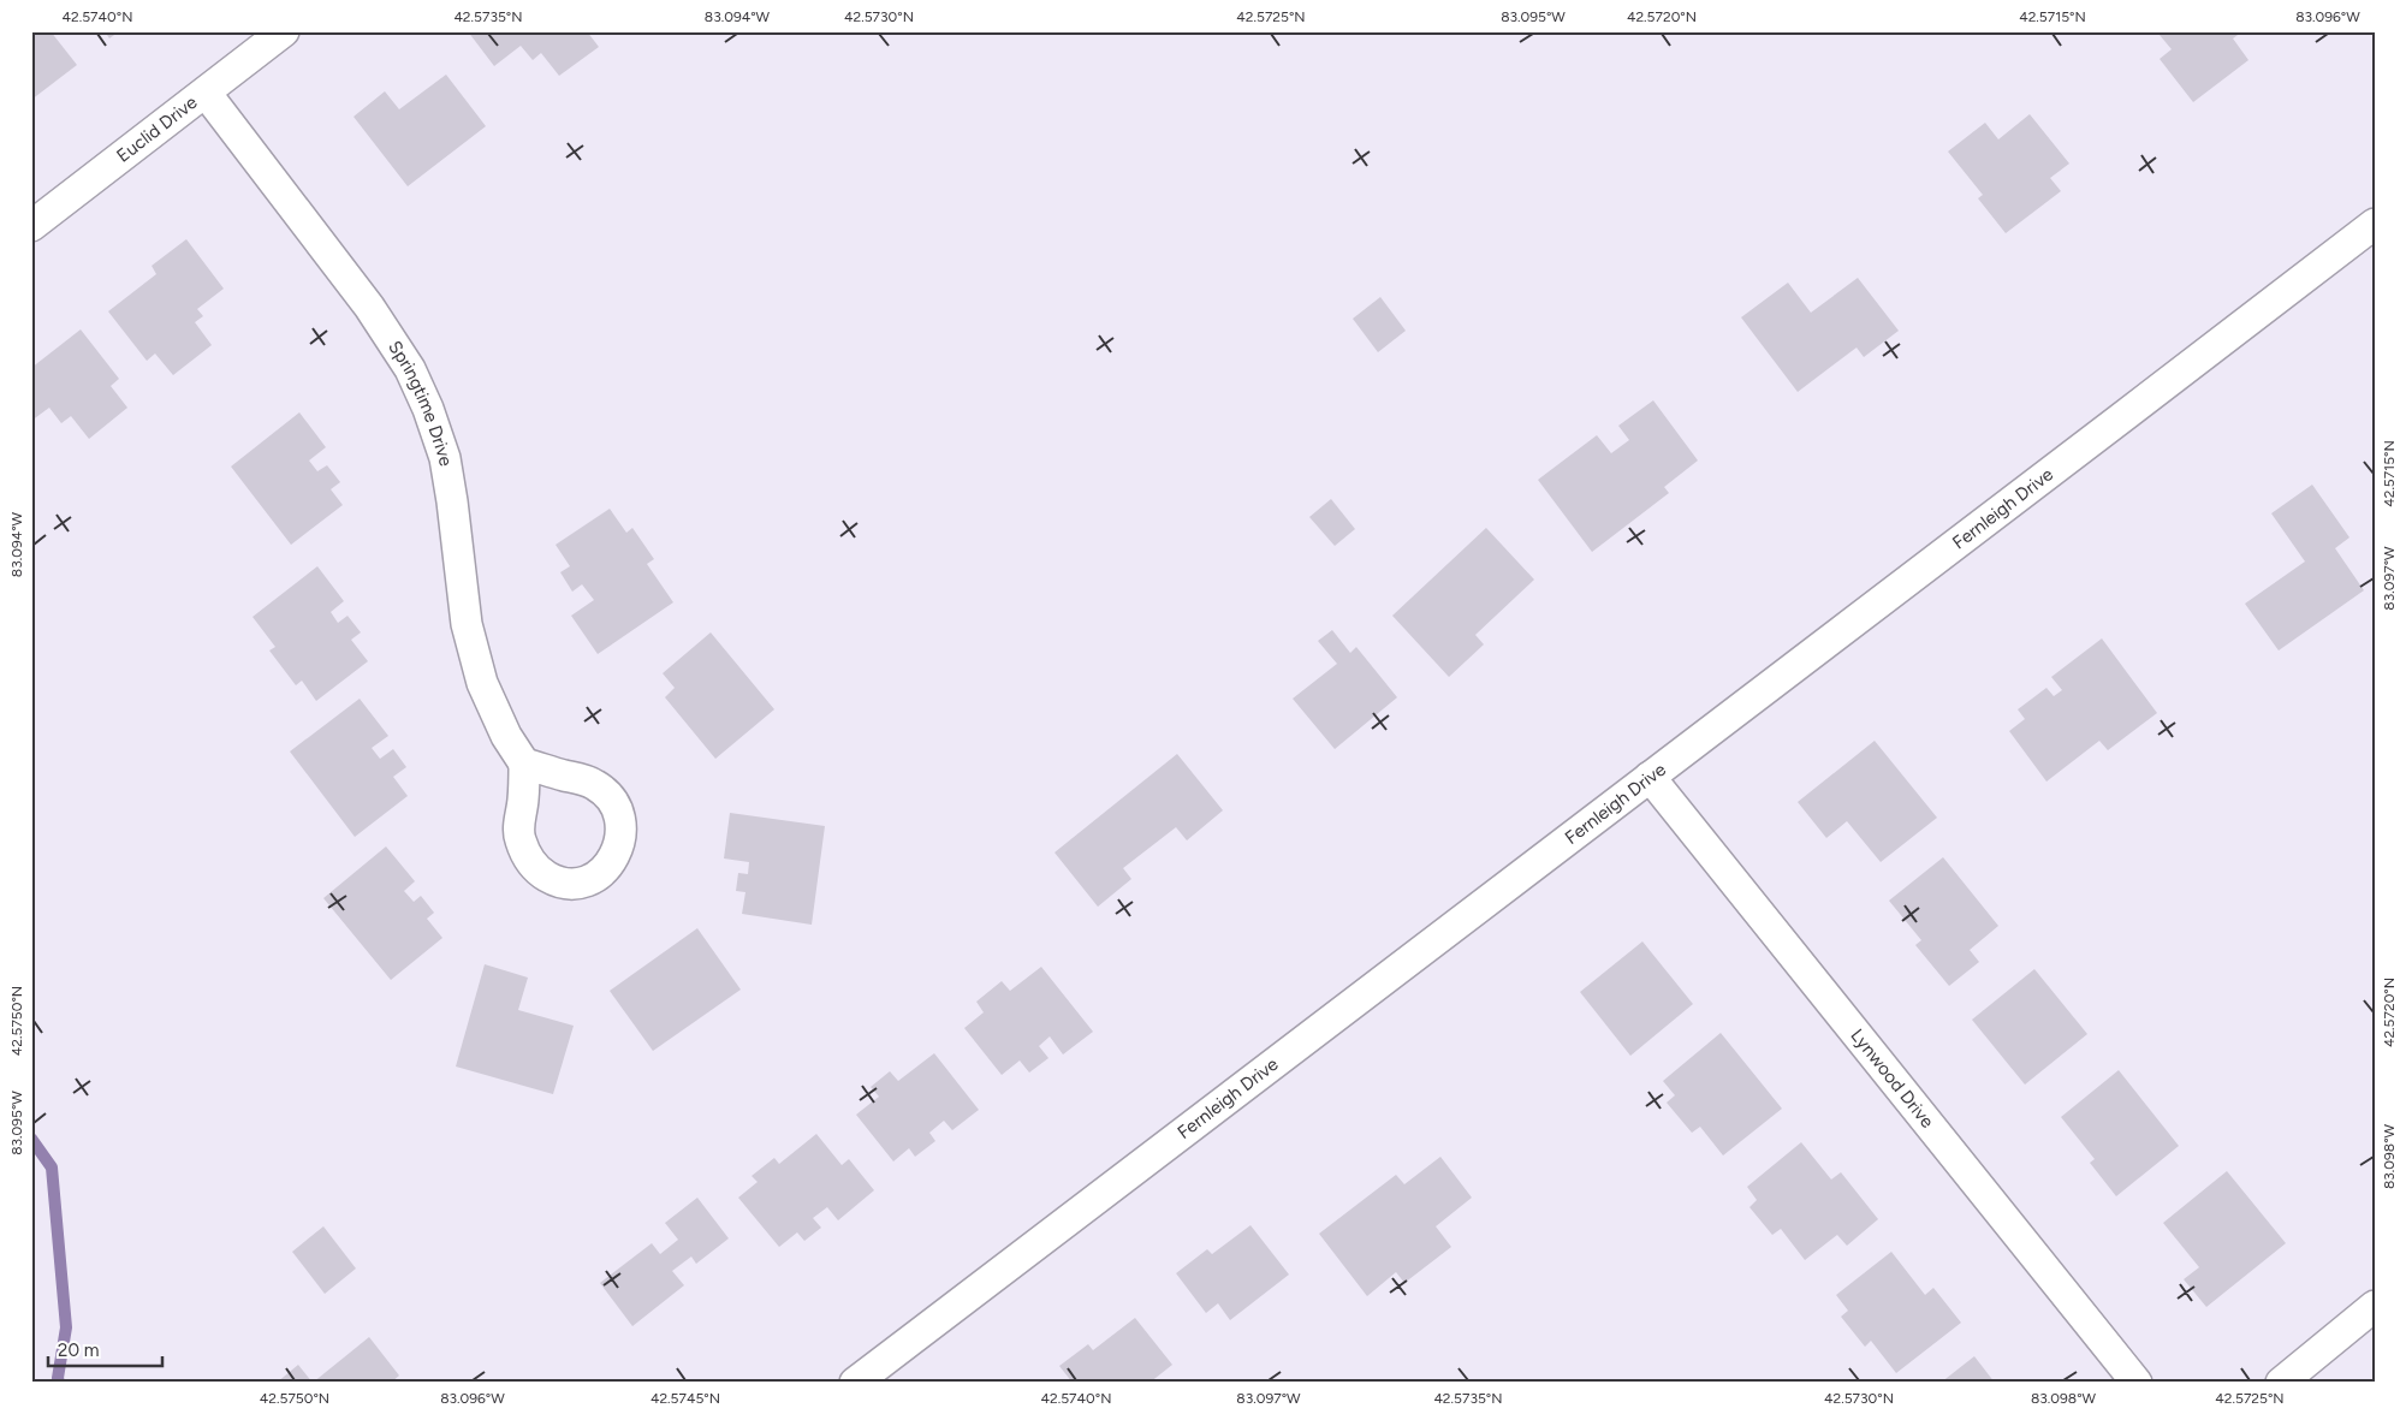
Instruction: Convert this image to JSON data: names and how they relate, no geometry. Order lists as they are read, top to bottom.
{
  "streets": {
    "street": [
      "Euclid Drive",
      "Springtime Drive",
      "Fernleigh Drive",
      "Lynwood Drive"
    ]
  },
  "crossings": [
    ["Euclid Drive", "Springtime Drive"],
    ["Fernleigh Drive", "Lynwood Drive"]
  ],
  "scale_bar": "20 m",
  "coordinates": [
    "42.5740°N",
    "42.5735°N",
    "83.094°W",
    "42.5730°N",
    "42.5725°N",
    "83.095°W",
    "42.5720°N",
    "42.5715°N",
    "83.096°W",
    "83.097°W",
    "42.5750°N",
    "83.098°W",
    "42.5745°N"
  ]
}
